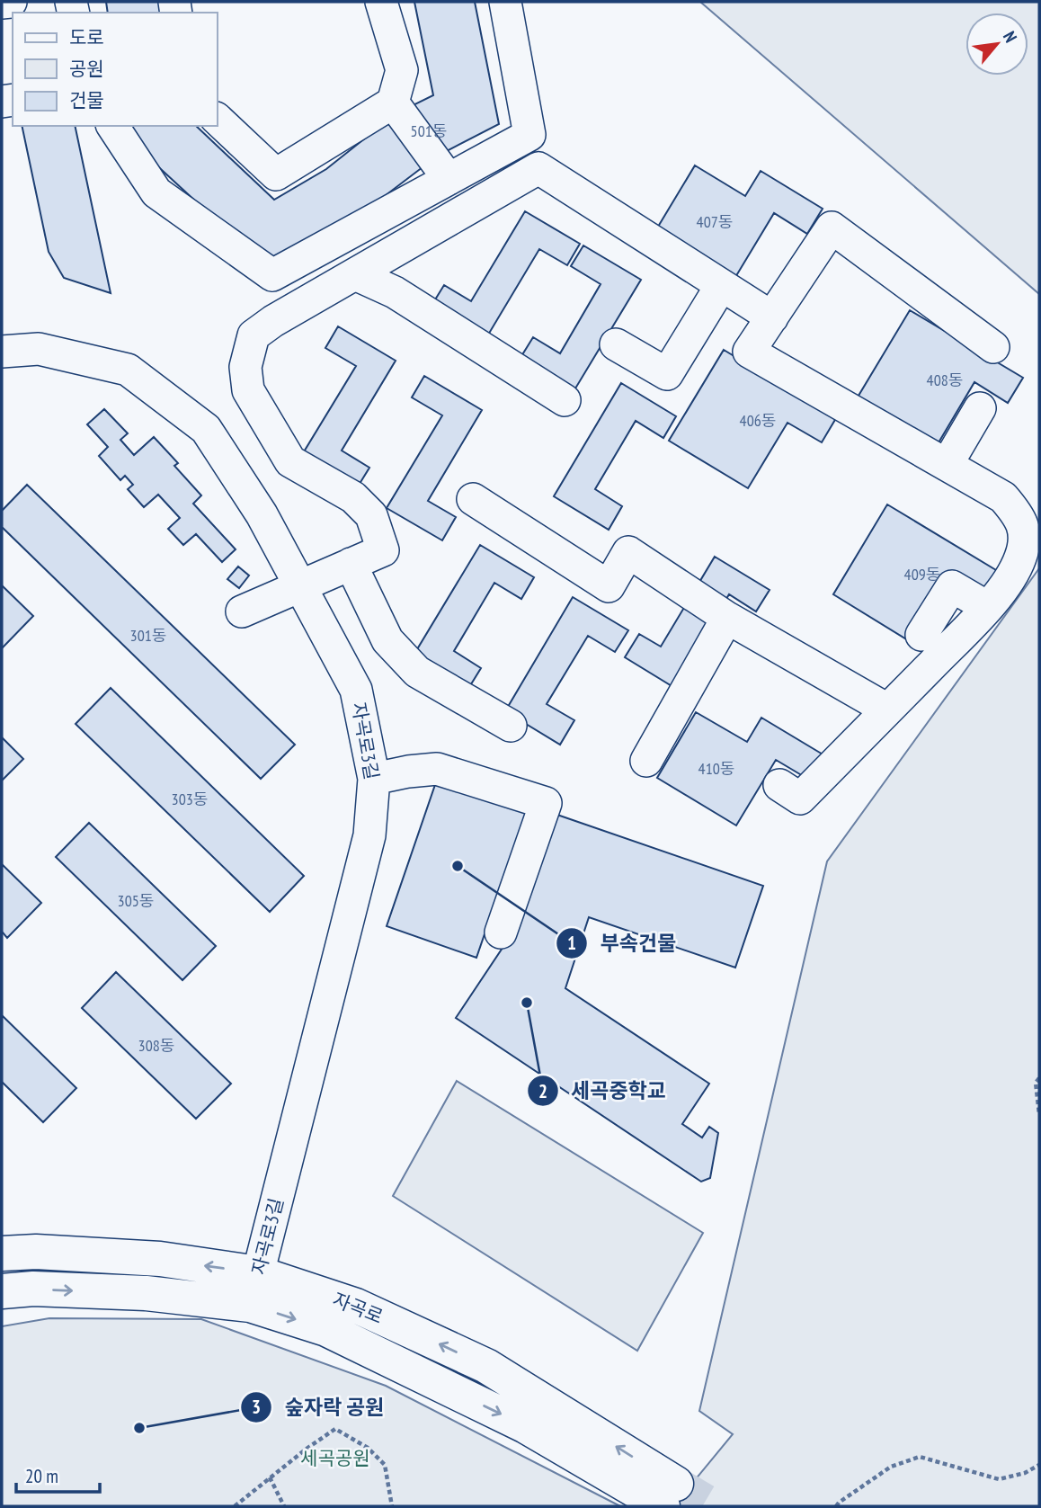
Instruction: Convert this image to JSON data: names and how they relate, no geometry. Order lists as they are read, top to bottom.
{
  "streets": {
    "main road": ["자곡로"],
    "street": ["자곡로3길"]
  },
  "crossings": [
    ["자곡로3길", "자곡로"]
  ],
  "parks": ["세곡공원"],
  "places": ["부속건물", "세곡중학교", "숲자락 공원"],
  "house_numbers": [
    "501동",
    "407동",
    "408동",
    "406동",
    "409동",
    "301동",
    "410동",
    "303동",
    "305동",
    "308동"
  ],
  "legend": ["도로", "공원", "건물"],
  "scale_bar": "20 m",
  "north": "top right"
}
